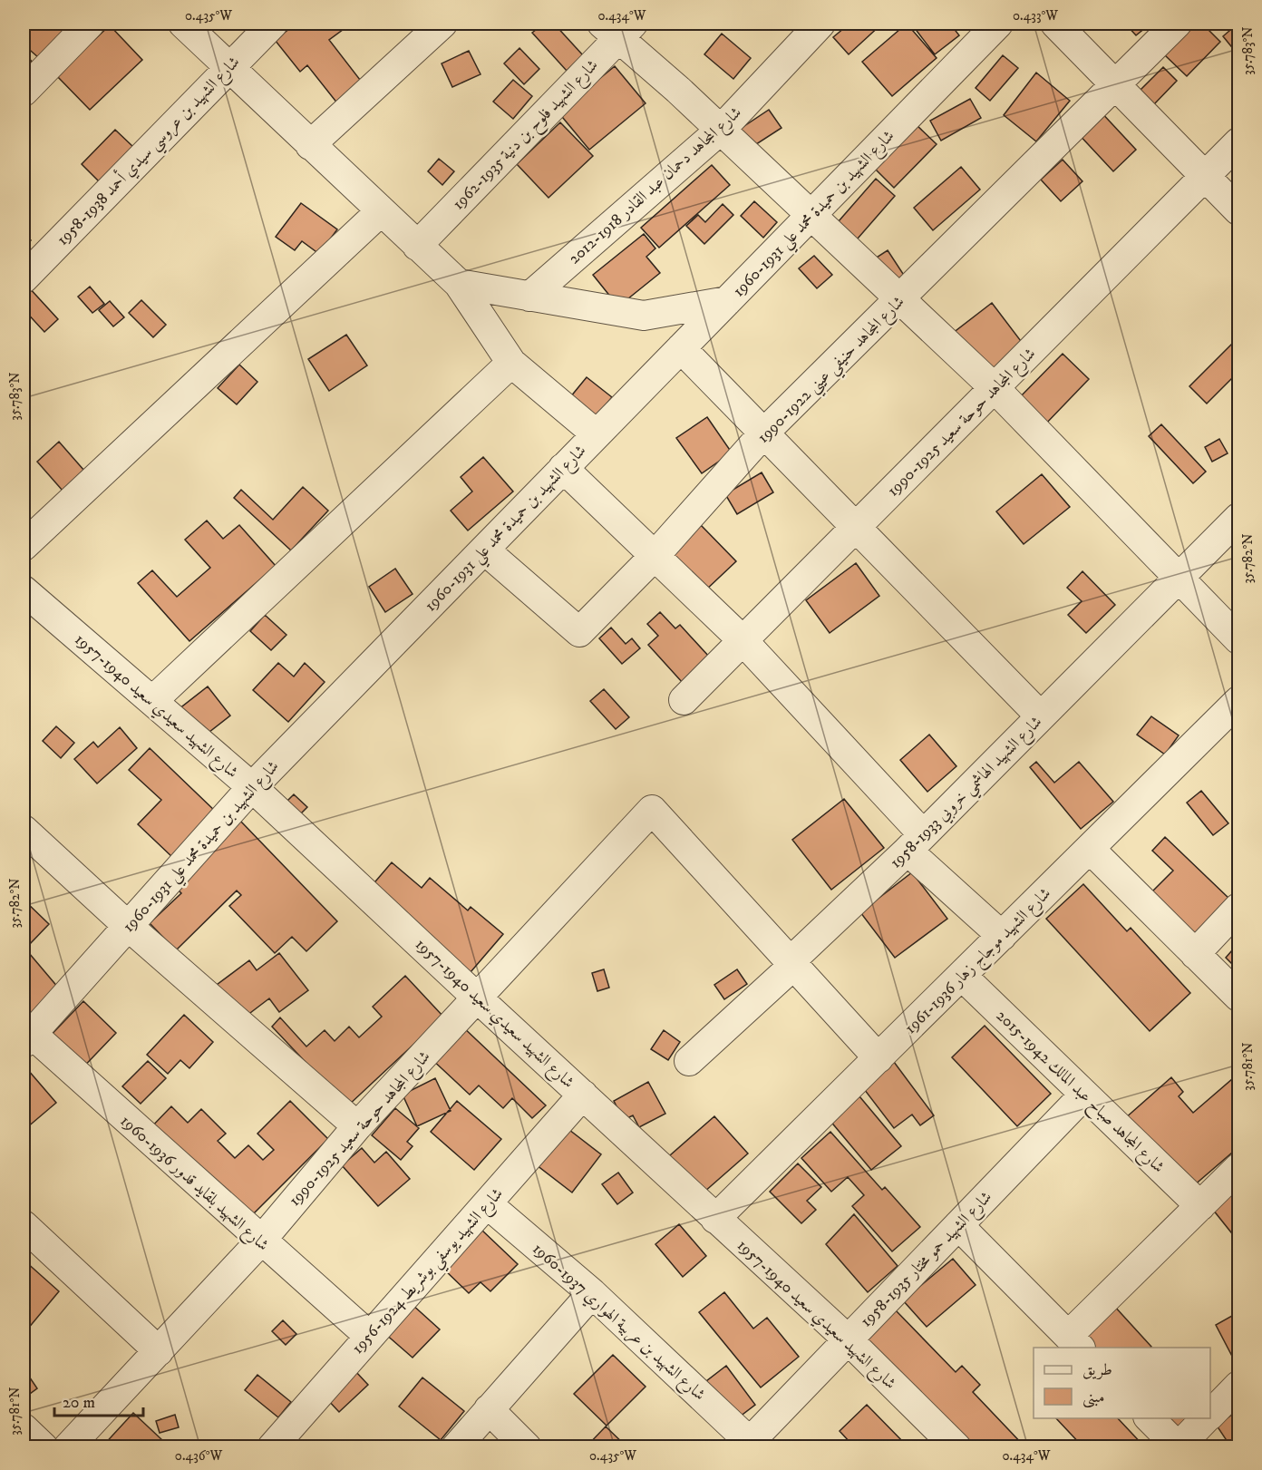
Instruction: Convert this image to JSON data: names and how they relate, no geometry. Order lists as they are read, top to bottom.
{
  "streets": {
    "street": [
      "شارع الشهيد فلوح بن دنية 1935-1962",
      "شارع الشهيد بن عروسي سيدي أحمد 1938-1958",
      "شارع المجاهد دحمان عبد القادر 1918-2012",
      "شارع الشهيد بن حميدة محمد علي 1931-1960",
      "شارع المجاهد حنيفي عيني 1922-1990",
      "شارع المجاهد حوحة سعيد 1925-1990",
      "شارع الشهيد سعيدي سعيد 1940-1957",
      "شارع الشهيد الهاشمي خروبي 1933-1958",
      "شارع الشهيد موجاج زهار 1936-1961",
      "شارع المجاهد صباح عبد المالك 1942-2015",
      "شارع الشهيد بلقايد قدور 1936-1960",
      "شارع الشهيد حمو مختار 1935-1958",
      "شارع الشهيد يوسفي بوشريط 1924-1956",
      "شارع الشهيد بن عربية الهواري 1937-1960"
    ]
  },
  "crossings": [
    ["شارع الشهيد بن حميدة محمد علي 1931-1960", "شارع المجاهد حنيفي عيني 1922-1990"],
    ["شارع الشهيد بن حميدة محمد علي 1931-1960", "شارع الشهيد سعيدي سعيد 1940-1957"],
    ["شارع الشهيد بن حميدة محمد علي 1931-1960", "شارع الشهيد بلقايد قدور 1936-1960"],
    ["شارع المجاهد حوحة سعيد 1925-1990", "شارع الشهيد سعيدي سعيد 1940-1957"],
    ["شارع المجاهد حوحة سعيد 1925-1990", "شارع الشهيد الهاشمي خروبي 1933-1958"],
    ["شارع المجاهد حوحة سعيد 1925-1990", "شارع الشهيد بلقايد قدور 1936-1960"],
    ["شارع الشهيد سعيدي سعيد 1940-1957", "شارع الشهيد موجاج زهار 1936-1961"],
    ["شارع الشهيد سعيدي سعيد 1940-1957", "شارع الشهيد حمو مختار 1935-1958"],
    ["شارع الشهيد سعيدي سعيد 1940-1957", "شارع الشهيد يوسفي بوشريط 1924-1956"],
    ["شارع الشهيد موجاج زهار 1936-1961", "شارع المجاهد صباح عبد المالك 1942-2015"],
    ["شارع المجاهد صباح عبد المالك 1942-2015", "شارع الشهيد حمو مختار 1935-1958"],
    ["شارع الشهيد بلقايد قدور 1936-1960", "شارع الشهيد يوسفي بوشريط 1924-1956"],
    ["شارع الشهيد حمو مختار 1935-1958", "شارع الشهيد بن عربية الهواري 1937-1960"],
    ["شارع الشهيد يوسفي بوشريط 1924-1956", "شارع الشهيد بن عربية الهواري 1937-1960"]
  ],
  "legend": ["طريق", "مبنى"],
  "scale_bar": "20 m",
  "coordinates": [
    "0.435°W",
    "0.434°W",
    "0.433°W",
    "35.783°N",
    "35.782°N",
    "35.781°N",
    "0.436°W"
  ]
}
